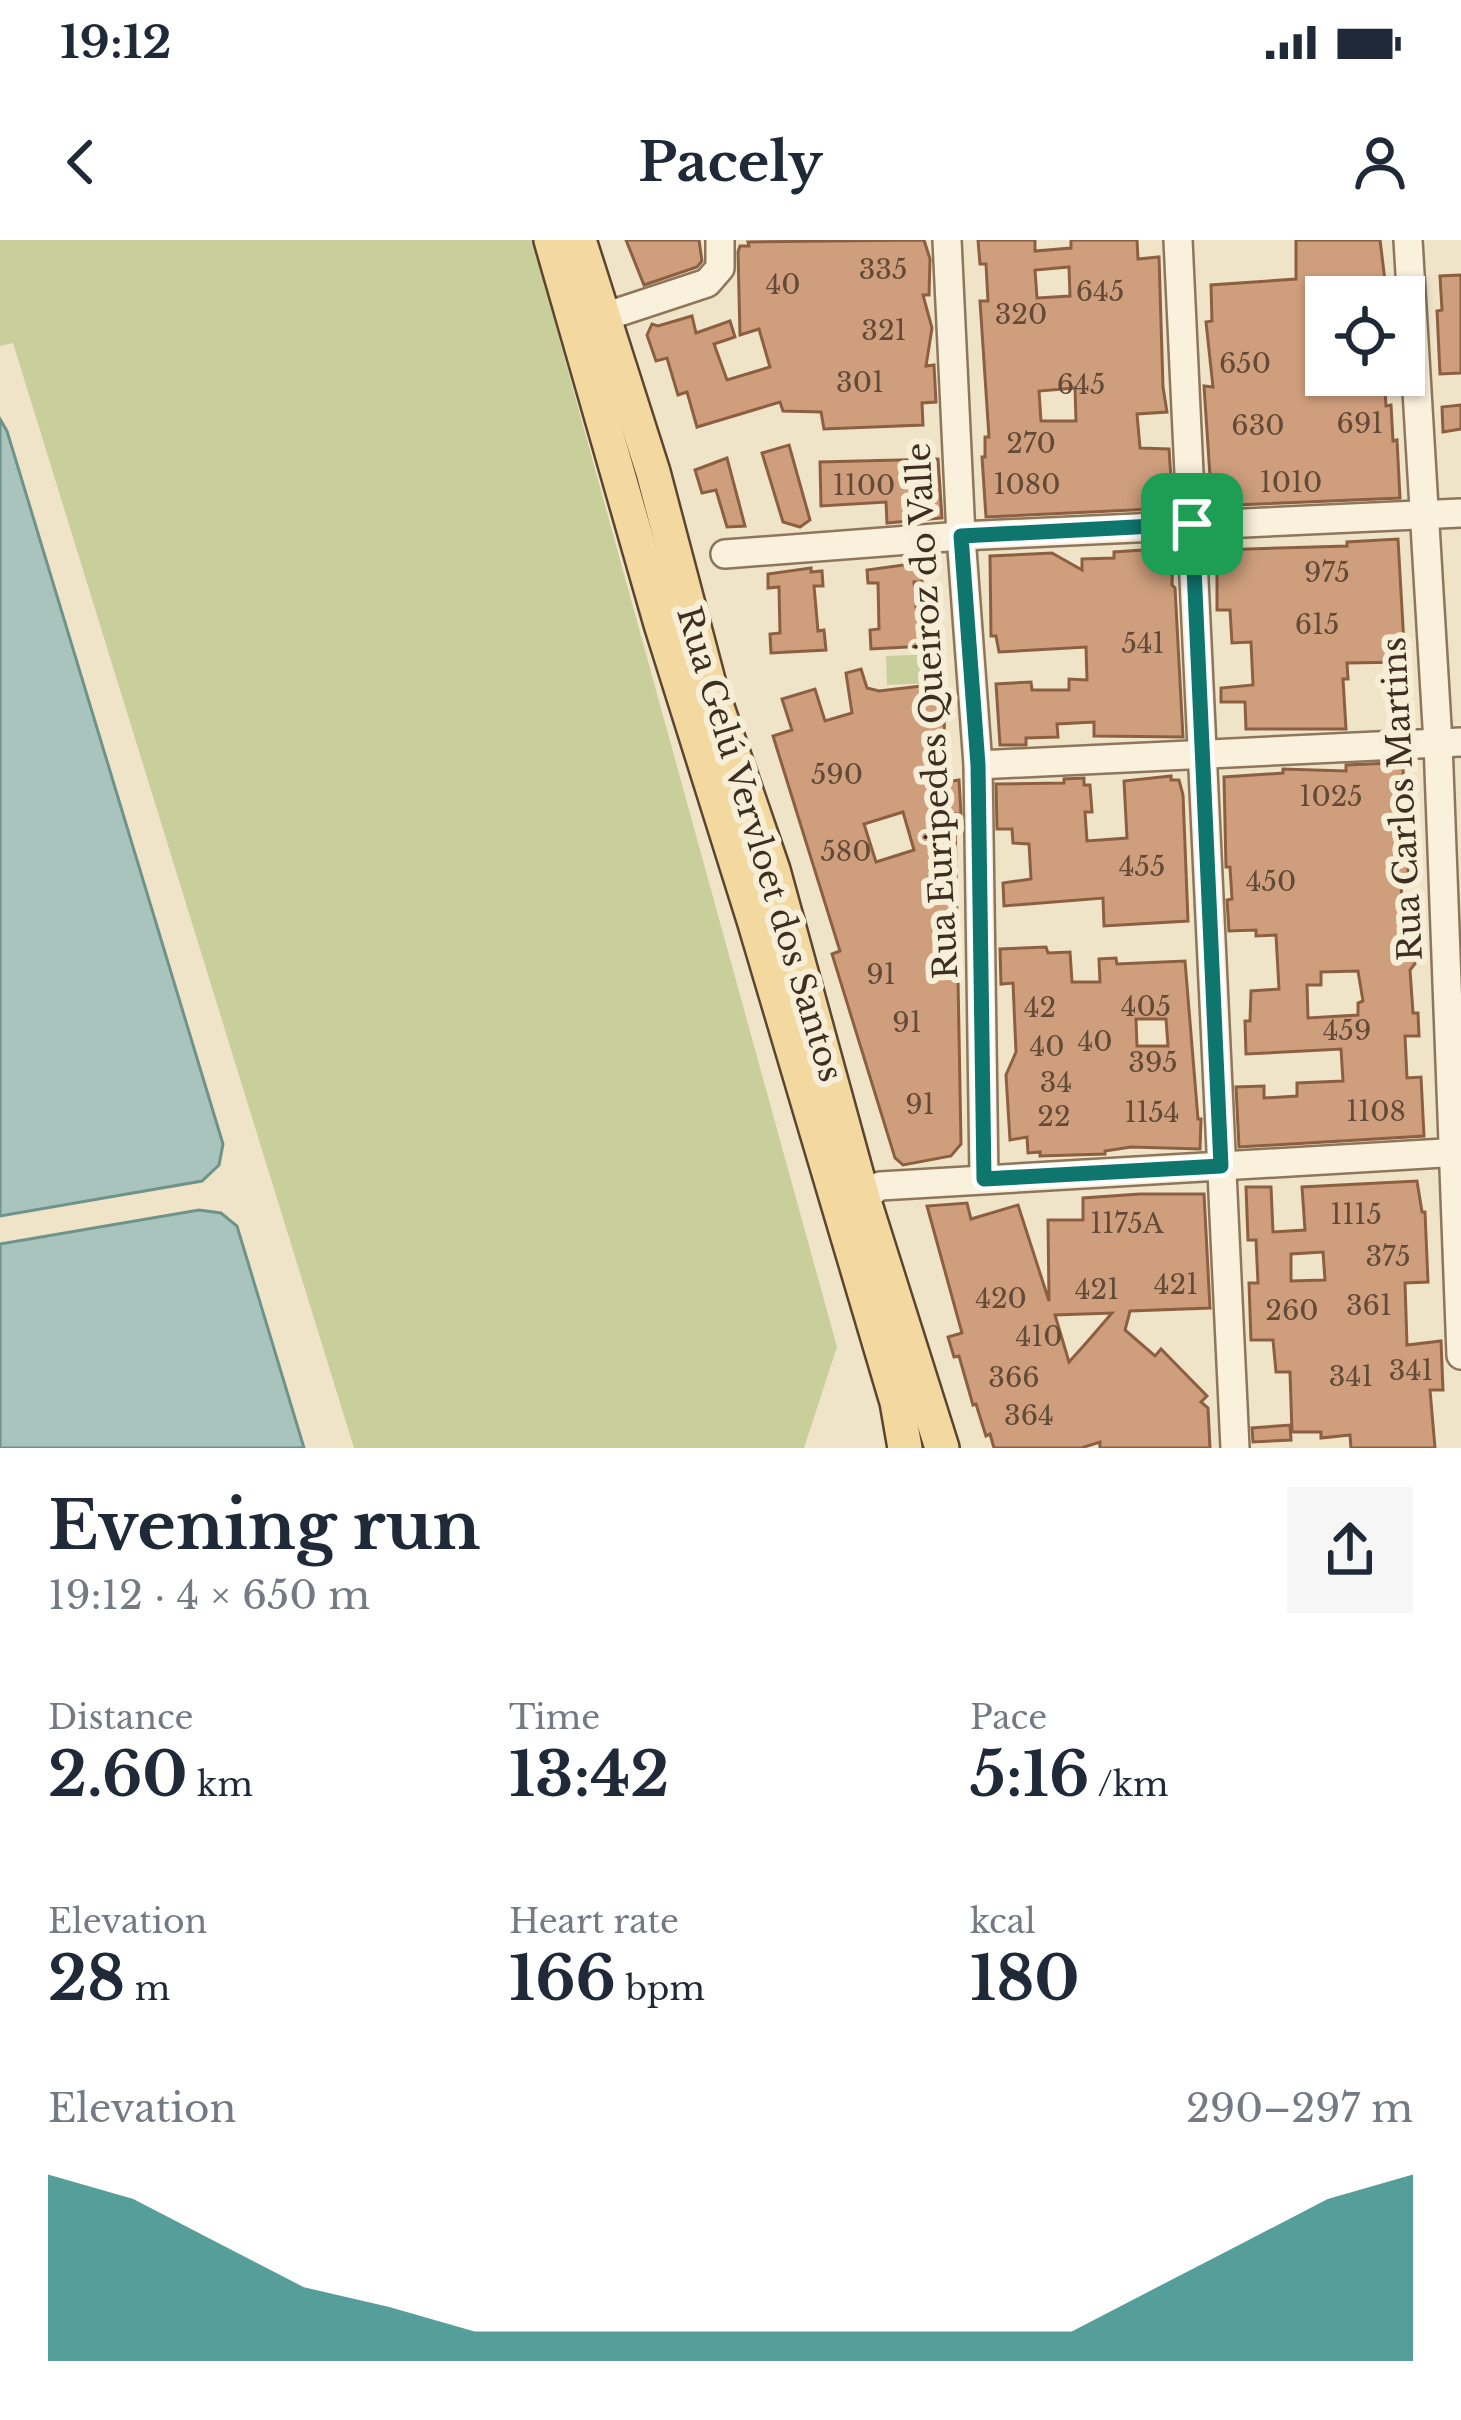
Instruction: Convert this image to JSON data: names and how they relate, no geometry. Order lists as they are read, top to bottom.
{
  "streets": {
    "main road": ["Rua Gelú Vervloet dos Santos"],
    "street": ["Rua Euripedes Queiroz do Valle", "Rua Carlos Martins"]
  },
  "house_numbers": [
    "335",
    "40",
    "645",
    "320",
    "321",
    "650",
    "301",
    "645",
    "691",
    "630",
    "270",
    "1010",
    "1080",
    "1100",
    "975",
    "615",
    "541",
    "590",
    "1025",
    "580",
    "455",
    "450",
    "91",
    "405",
    "42",
    "91",
    "459",
    "40",
    "40",
    "395",
    "34",
    "91",
    "1108",
    "1154",
    "22",
    "1115",
    "1175A",
    "375",
    "421",
    "421",
    "420",
    "361",
    "260",
    "410",
    "341",
    "341",
    "366",
    "364"
  ],
  "page": {
    "status": "19:12",
    "header": "Pacely",
    "heading": ["Evening run", "19:12 · 4 × 650 m"],
    "stats": [
      ["Distance", "2.60 km"],
      ["Time", "13:42"],
      ["Pace", "5:16 /km"],
      ["Elevation", "28 m"],
      ["Heart rate", "166 bpm"],
      ["kcal", "180"]
    ],
    "chart": ["Elevation", "290–297 m"]
  }
}
